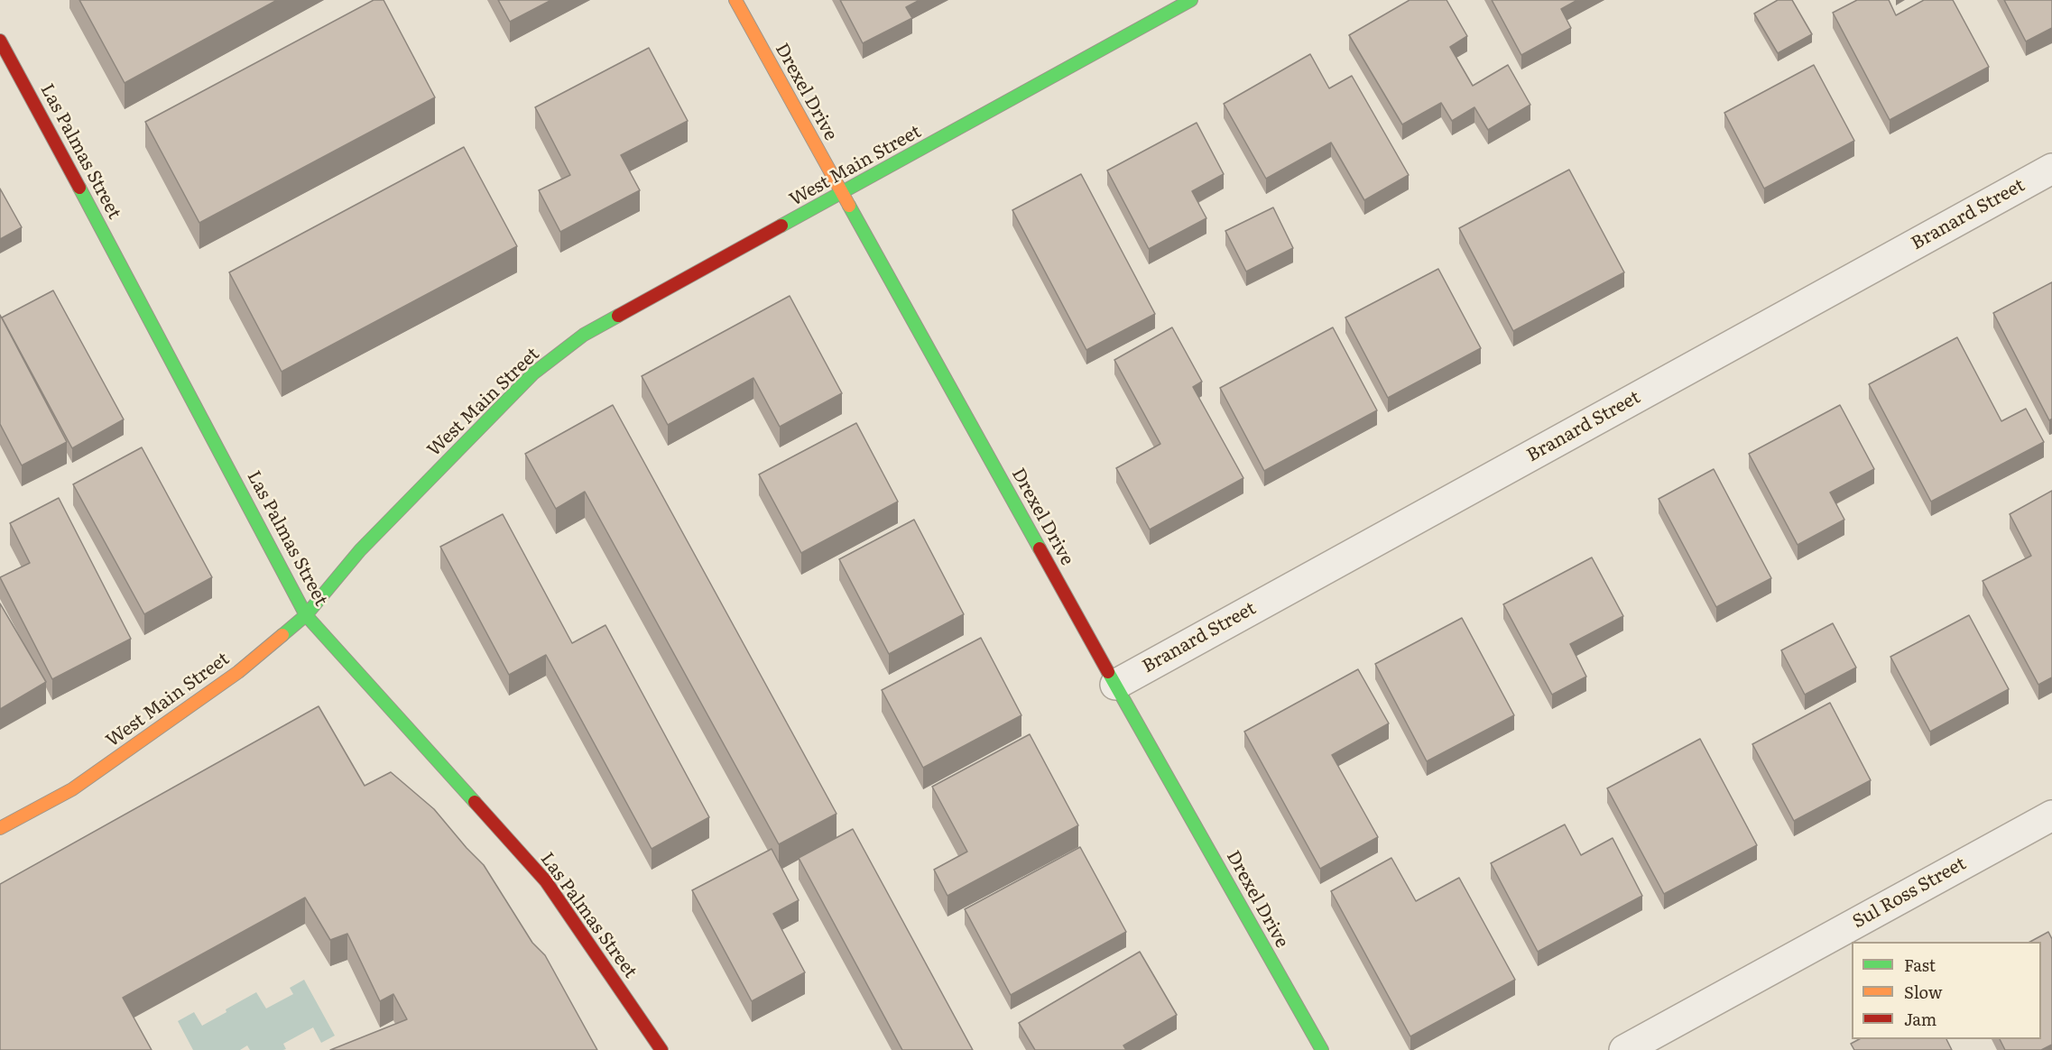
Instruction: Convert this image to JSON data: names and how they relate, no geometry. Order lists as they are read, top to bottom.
{
  "streets": {
    "street": [
      "Drexel Drive",
      "Las Palmas Street",
      "West Main Street",
      "Branard Street",
      "Sul Ross Street"
    ]
  },
  "crossings": [
    ["Drexel Drive", "West Main Street"],
    ["Drexel Drive", "Branard Street"],
    ["Las Palmas Street", "West Main Street"]
  ],
  "legend": ["Fast", "Slow", "Jam"]
}
